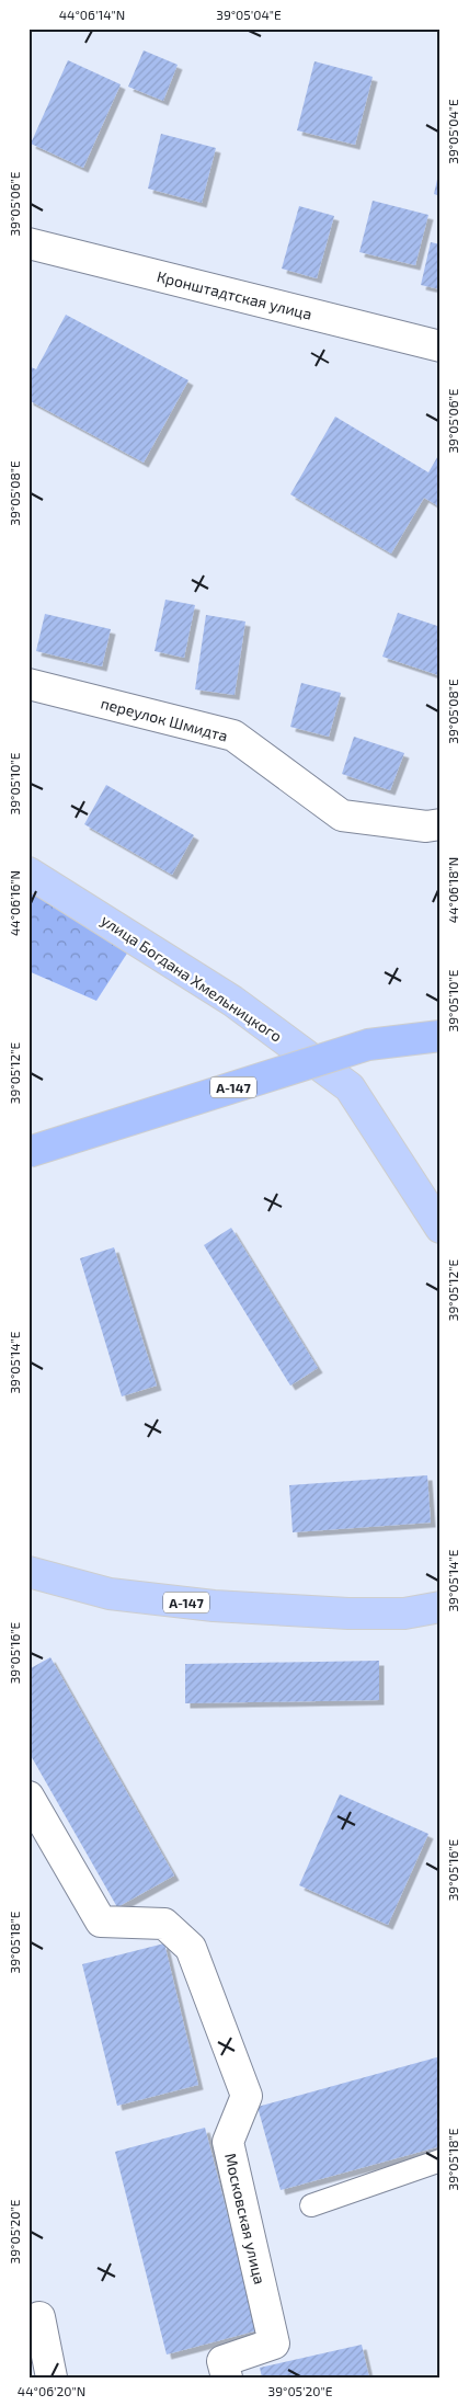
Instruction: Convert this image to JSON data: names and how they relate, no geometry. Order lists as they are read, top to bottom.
{
  "streets": {
    "highway": ["А-147"],
    "main road": ["улица Богдана Хмельницкого"],
    "street": ["Кронштадтская улица", "переулок Шмидта", "Московская улица"]
  },
  "coordinates": [
    "44°06'14\"N",
    "39°05'04\"E",
    "39°05'06\"E",
    "39°05'08\"E",
    "39°05'10\"E",
    "44°06'18\"N",
    "44°06'16\"N",
    "39°05'12\"E",
    "39°05'14\"E",
    "39°05'16\"E",
    "39°05'18\"E",
    "39°05'20\"E",
    "44°06'20\"N"
  ]
}
